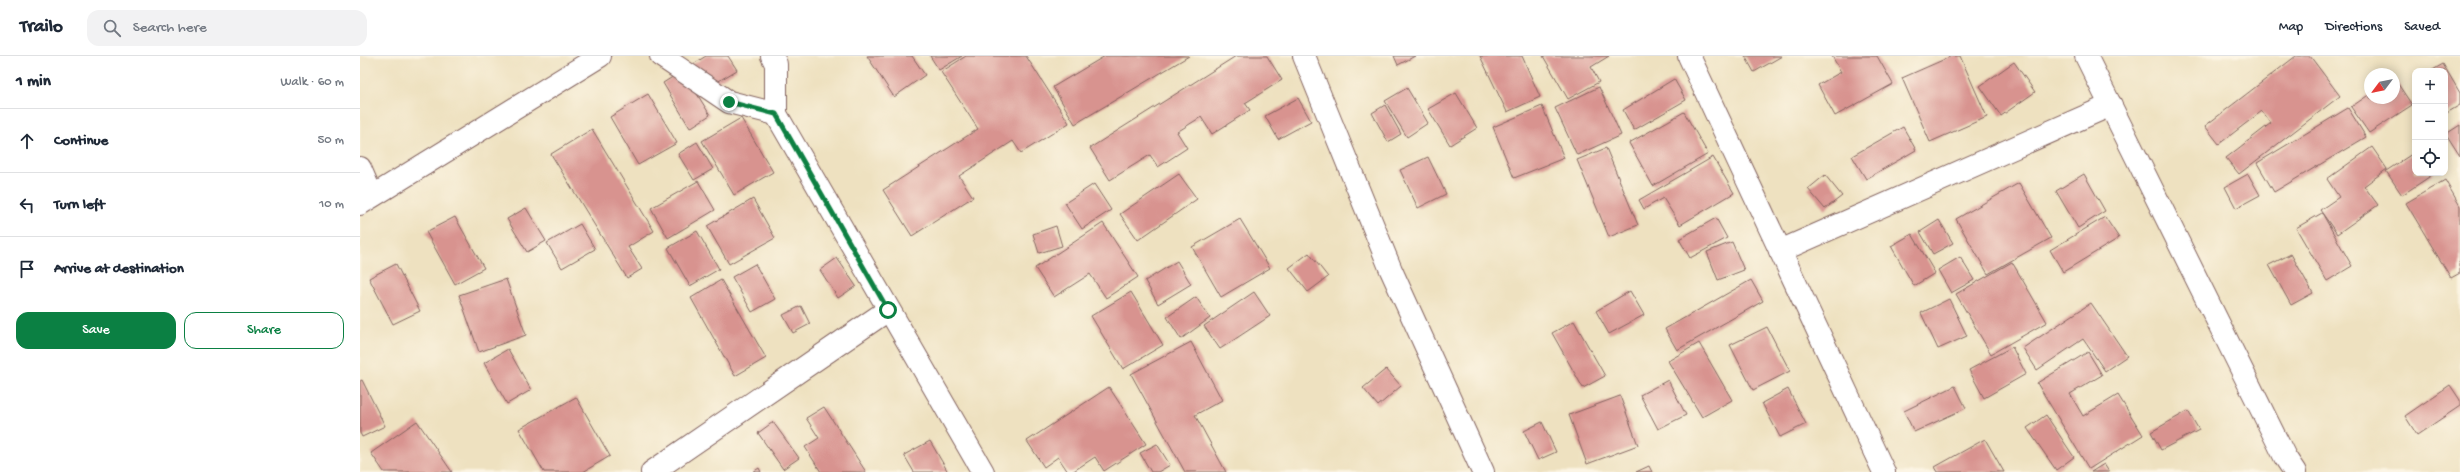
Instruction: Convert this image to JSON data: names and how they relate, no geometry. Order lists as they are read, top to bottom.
{
  "north": "bottom left",
  "page": {
    "header": "Trailo",
    "search": "Search here",
    "nav": ["Map", "Directions", "Saved"],
    "heading": ["1 min", "Walk · 60 m"],
    "map_buttons": ["+", "−"],
    "list": [
      ["Continue", "50 m"],
      ["Turn left", "10 m"],
      "Arrive at destination"
    ],
    "buttons": ["Save", "Share"]
  }
}
